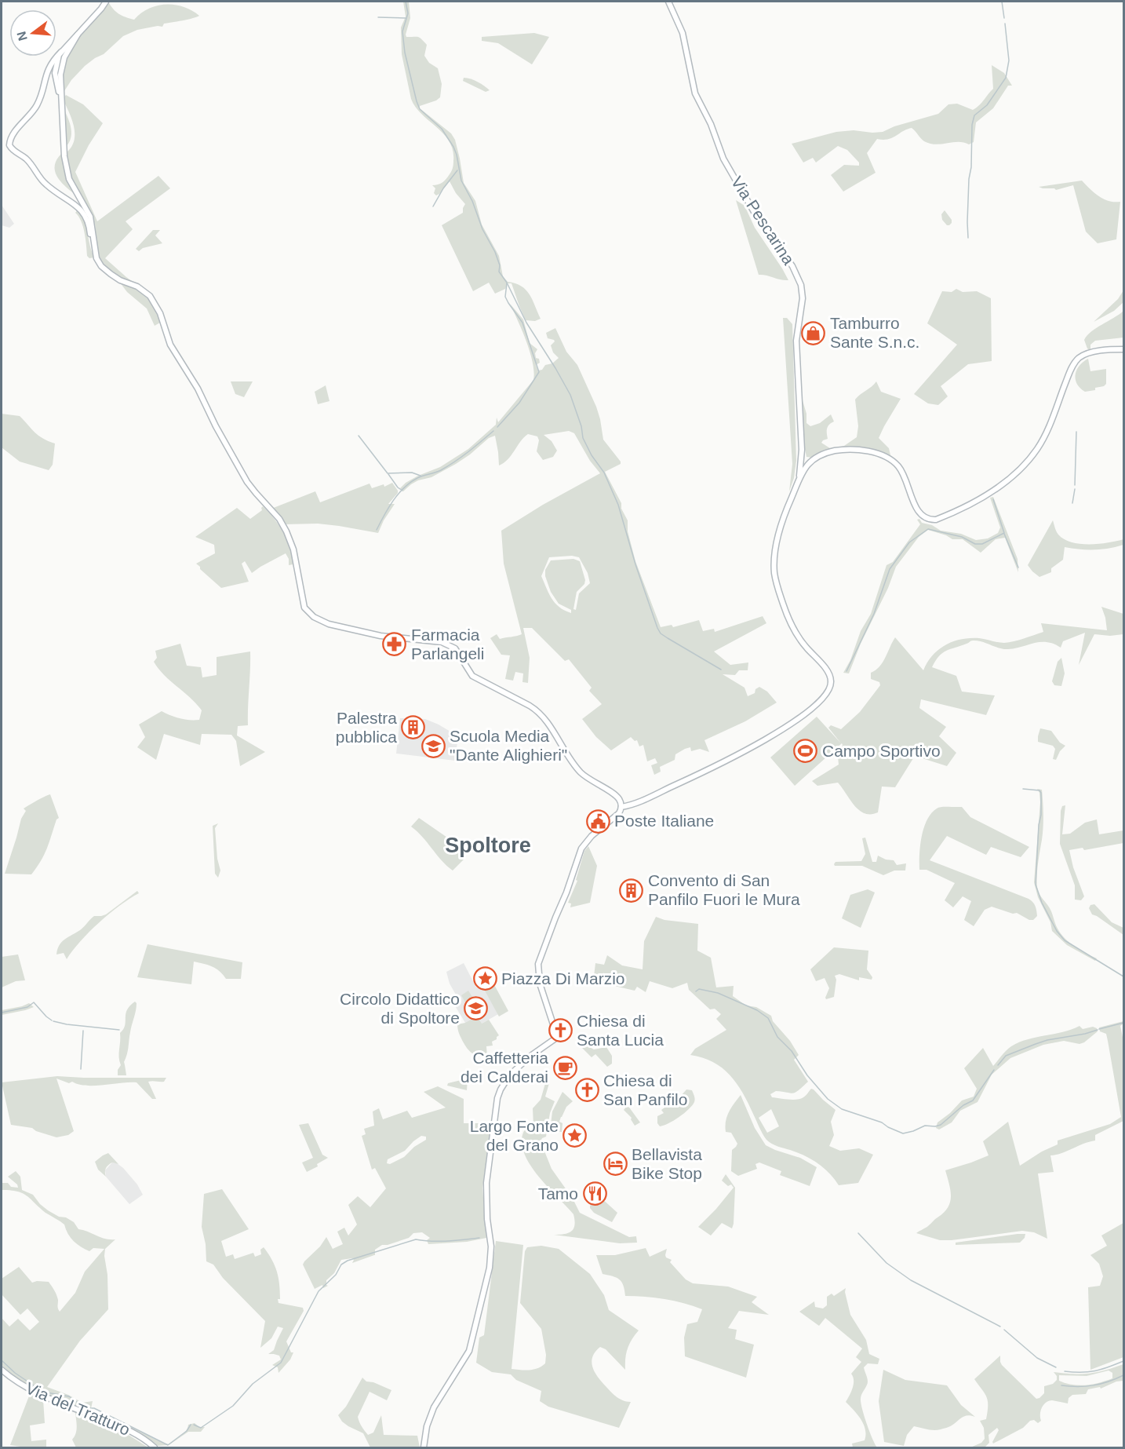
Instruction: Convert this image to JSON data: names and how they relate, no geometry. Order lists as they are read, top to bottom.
{
  "streets": {
    "street": ["Via Pescarina", "Via del Tratturo"]
  },
  "districts": ["Spoltore"],
  "places": {
    "shop": ["Tamburro Sante S.n.c."],
    "pharmacy": ["Farmacia Parlangeli"],
    "building": ["Palestra pubblica", "Convento di San Panfilo Fuori le Mura"],
    "school or university": ["Scuola Media \"Dante Alighieri\"", "Circolo Didattico di Spoltore"],
    "sports": ["Campo Sportivo"],
    "public building": ["Poste Italiane"],
    "place": ["Piazza Di Marzio", "Largo Fonte del Grano"],
    "church": ["Chiesa di Santa Lucia", "Chiesa di San Panfilo"],
    "cafe": ["Caffetteria dei Calderai"],
    "hotel": ["Bellavista Bike Stop"],
    "restaurant": ["Tamo"]
  },
  "north": "left"
}
